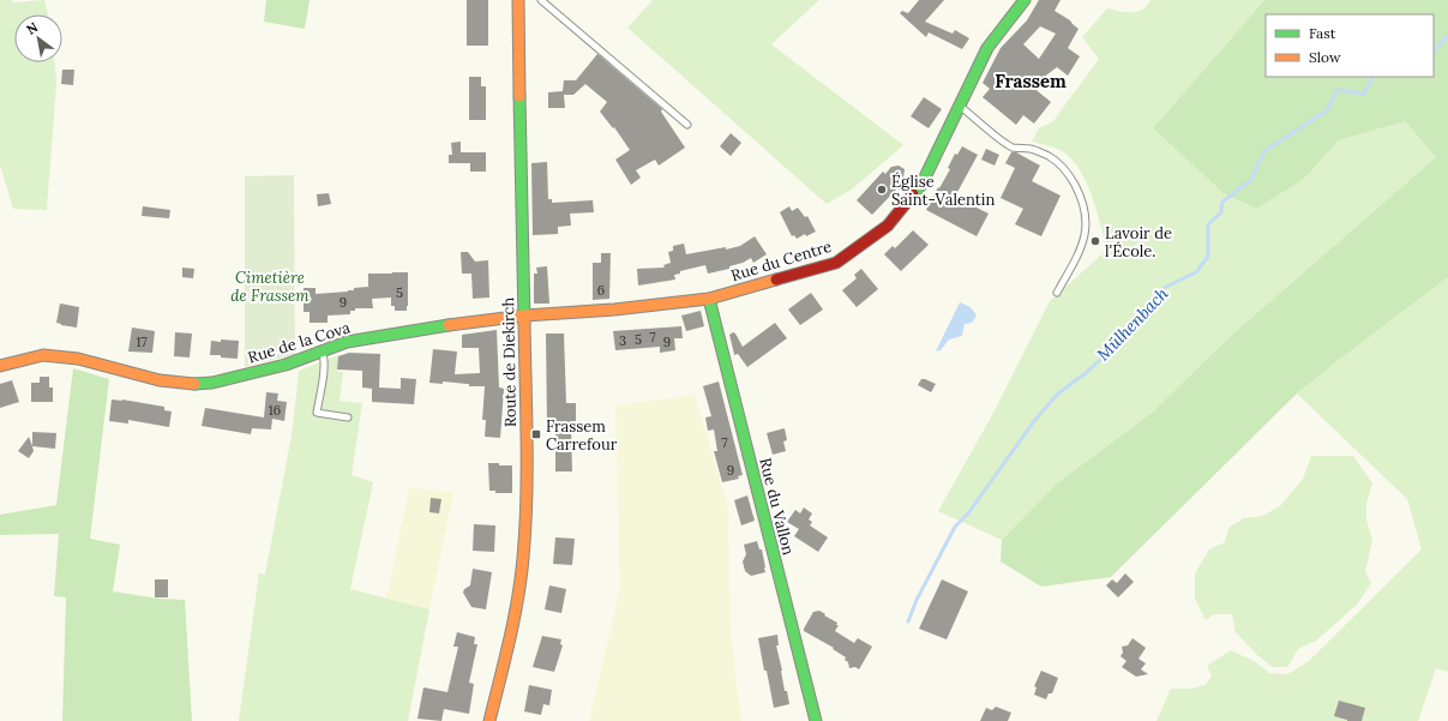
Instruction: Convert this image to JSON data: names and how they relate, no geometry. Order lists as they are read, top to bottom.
{
  "streets": {
    "street": [
      "Rue du Centre",
      "Rue de la Cova",
      "Route de Diekirch",
      "Rue du Vallon"
    ]
  },
  "crossings": [
    ["Rue du Centre", "Rue de la Cova"],
    ["Rue du Centre", "Route de Diekirch"],
    ["Rue du Centre", "Rue du Vallon"],
    ["Rue de la Cova", "Route de Diekirch"]
  ],
  "districts": ["Frassem"],
  "water": ["Mülhenbach"],
  "parks": ["Cimetière de Frassem"],
  "places": {
    "other": ["Église Saint-Valentin", "Lavoir de l'École."],
    "transit": ["Frassem Carrefour"]
  },
  "house_numbers": [
    "6",
    "5",
    "9",
    "7",
    "5",
    "3",
    "17",
    "9",
    "16",
    "7",
    "9"
  ],
  "legend": ["Fast", "Slow"],
  "north": "top left"
}
